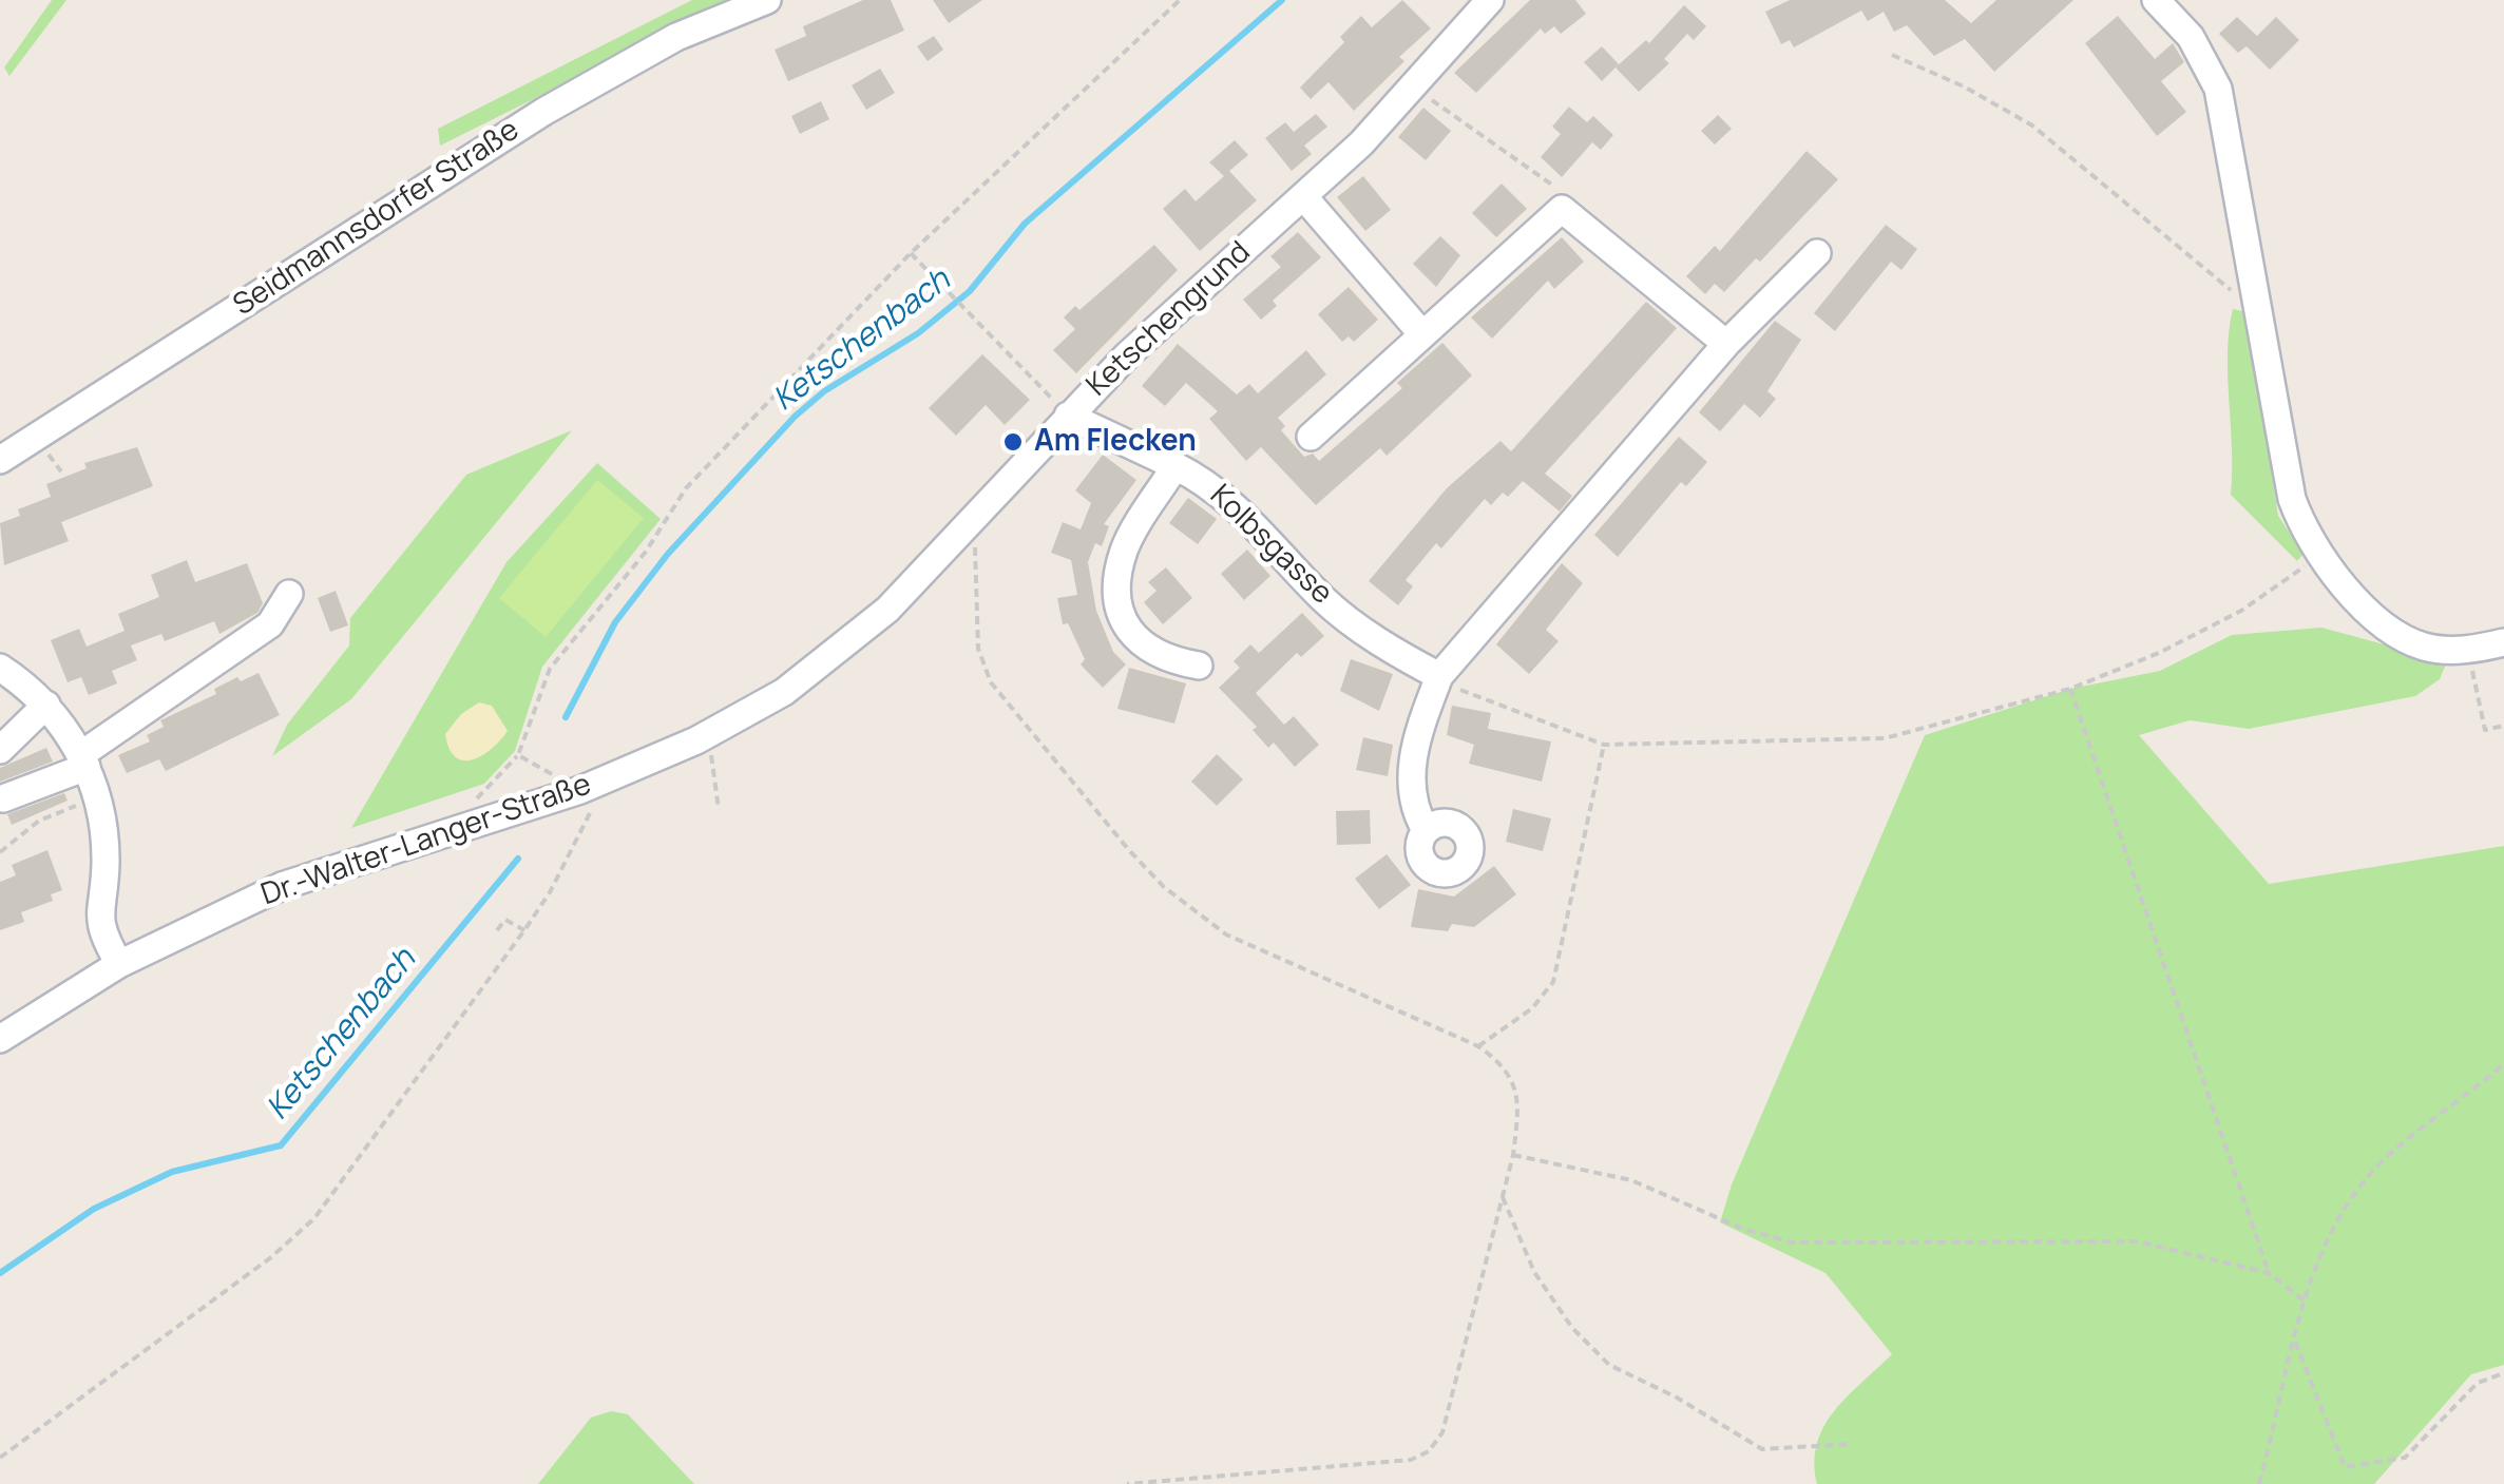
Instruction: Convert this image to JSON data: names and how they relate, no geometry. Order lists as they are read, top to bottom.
{
  "streets": {
    "street": [
      "Seidmannsdorfer Straße",
      "Ketschengrund",
      "Kolbsgasse",
      "Dr.-Walter-Langer-Straße"
    ]
  },
  "crossings": [
    ["Ketschengrund", "Kolbsgasse"],
    ["Ketschengrund", "Dr.-Walter-Langer-Straße"]
  ],
  "water": ["Ketschenbach"],
  "places": ["Am Flecken"]
}
